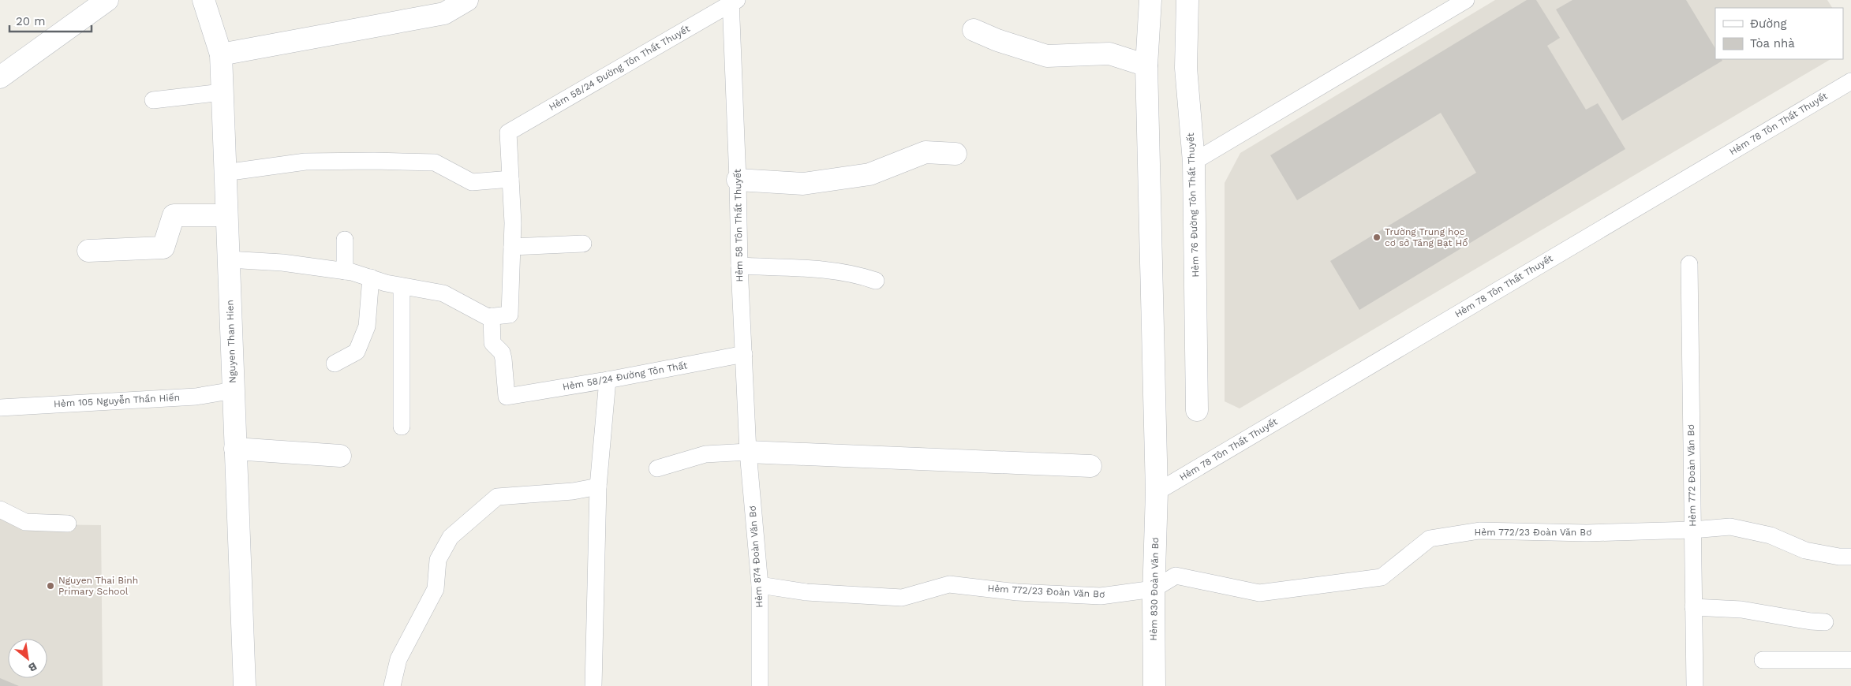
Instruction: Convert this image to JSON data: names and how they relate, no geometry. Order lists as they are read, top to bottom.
{
  "streets": {
    "street": ["Hẻm 76 Đường Tôn Thất Thuyết", "Nguyen Than Hien", "Hẻm 830 Đoàn Văn Bơ"],
    "lane": [
      "Hẻm 58/24 Đường Tôn Thất Thuyết",
      "Hẻm 78 Tôn Thất Thuyết",
      "Hẻm 58 Tôn Thất Thuyết",
      "Hẻm 58/24 Đường Tôn Thất",
      "Hẻm 105 Nguyễn Thần Hiến",
      "Hẻm 772 Đoàn Văn Bơ",
      "Hẻm 772/23 Đoàn Văn Bơ",
      "Hẻm 874 Đoàn Văn Bơ"
    ]
  },
  "crossings": [
    ["Hẻm 58/24 Đường Tôn Thất Thuyết", "Hẻm 58 Tôn Thất Thuyết"],
    ["Hẻm 78 Tôn Thất Thuyết", "Hẻm 830 Đoàn Văn Bơ"],
    ["Hẻm 58 Tôn Thất Thuyết", "Hẻm 58/24 Đường Tôn Thất"],
    ["Hẻm 58 Tôn Thất Thuyết", "Hẻm 874 Đoàn Văn Bơ"],
    ["Nguyen Than Hien", "Hẻm 105 Nguyễn Thần Hiến"],
    ["Hẻm 772 Đoàn Văn Bơ", "Hẻm 772/23 Đoàn Văn Bơ"],
    ["Hẻm 772/23 Đoàn Văn Bơ", "Hẻm 874 Đoàn Văn Bơ"],
    ["Hẻm 772/23 Đoàn Văn Bơ", "Hẻm 830 Đoàn Văn Bơ"]
  ],
  "places": ["Trường Trung học cơ sở Tăng Bạt Hổ", "Nguyen Thai Binh Primary School"],
  "legend": ["Đường", "Tòa nhà"],
  "scale_bar": "20 m",
  "north": "bottom right"
}
